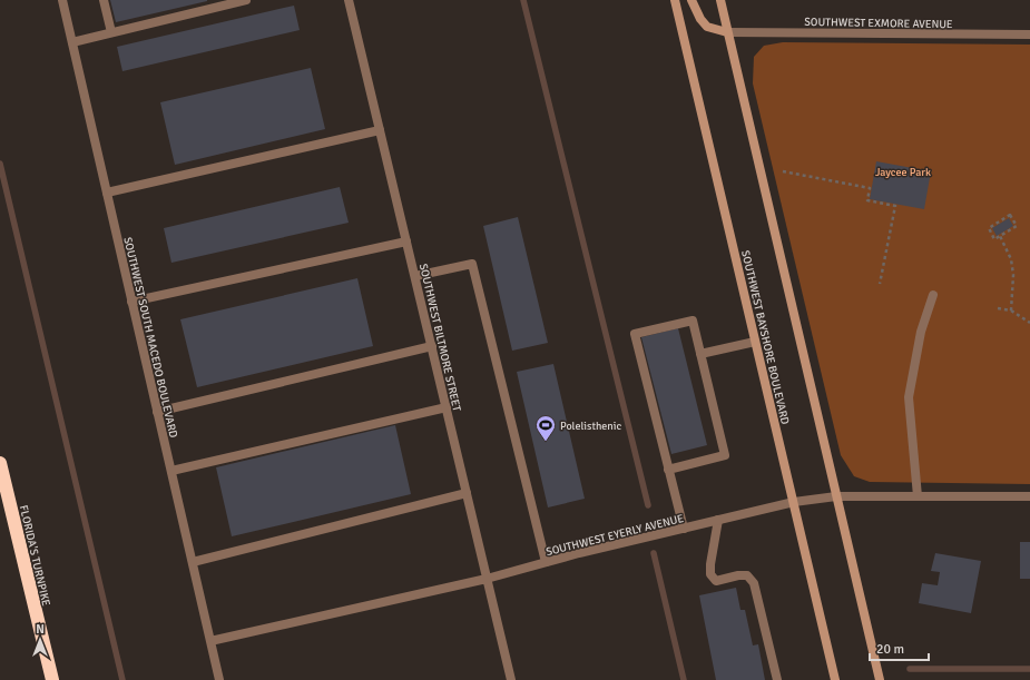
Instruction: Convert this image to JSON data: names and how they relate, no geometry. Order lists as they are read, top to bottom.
{
  "streets": {
    "highway": ["FLORIDA'S TURNPIKE"],
    "main road": ["SOUTHWEST BAYSHORE BOULEVARD"],
    "street": [
      "SOUTHWEST EXMORE AVENUE",
      "SOUTHWEST SOUTH MACEDO BOULEVARD",
      "SOUTHWEST BILTMORE STREET",
      "SOUTHWEST EYERLY AVENUE"
    ]
  },
  "crossings": [
    ["SOUTHWEST SOUTH MACEDO BOULEVARD", "SOUTHWEST EYERLY AVENUE"],
    ["SOUTHWEST BILTMORE STREET", "SOUTHWEST EYERLY AVENUE"],
    ["SOUTHWEST BAYSHORE BOULEVARD", "SOUTHWEST EYERLY AVENUE"]
  ],
  "parks": ["Jaycee Park"],
  "places": {
    "sports": ["Polelisthenic"]
  },
  "scale_bar": "20 m",
  "north": "top"
}
